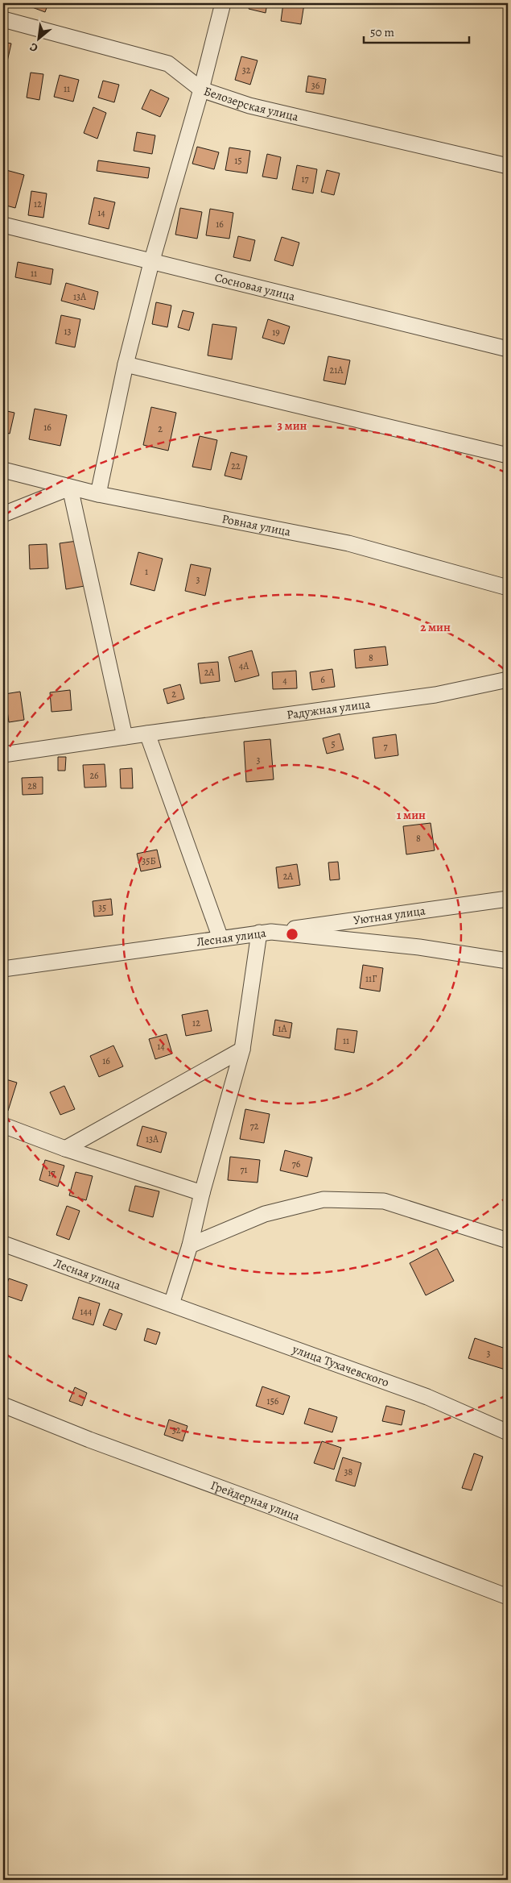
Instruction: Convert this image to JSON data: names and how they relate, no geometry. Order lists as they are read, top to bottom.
{
  "streets": {
    "street": [
      "Белозерская улица",
      "Сосновая улица",
      "Ровная улица",
      "Радужная улица",
      "Уютная улица",
      "Лесная улица",
      "улица Тухачевского",
      "Грейдерная улица"
    ]
  },
  "crossings": [
    ["Уютная улица", "Лесная улица"],
    ["Лесная улица", "улица Тухачевского"]
  ],
  "house_numbers": [
    "32",
    "36",
    "11",
    "15",
    "17",
    "12",
    "14",
    "16",
    "11",
    "13А",
    "13",
    "19",
    "21А",
    "16",
    "2",
    "22",
    "1",
    "3",
    "8",
    "4А",
    "2А",
    "6",
    "4",
    "2",
    "5",
    "7",
    "3",
    "26",
    "28",
    "8",
    "35Б",
    "2А",
    "35",
    "11Г",
    "12",
    "1А",
    "11",
    "14",
    "16",
    "72",
    "13А",
    "76",
    "71",
    "17",
    "144",
    "3",
    "156",
    "32",
    "38"
  ],
  "scale_bar": "50 m",
  "north": "bottom left",
  "rings": ["3 мин", "2 мин", "1 мин"]
}
